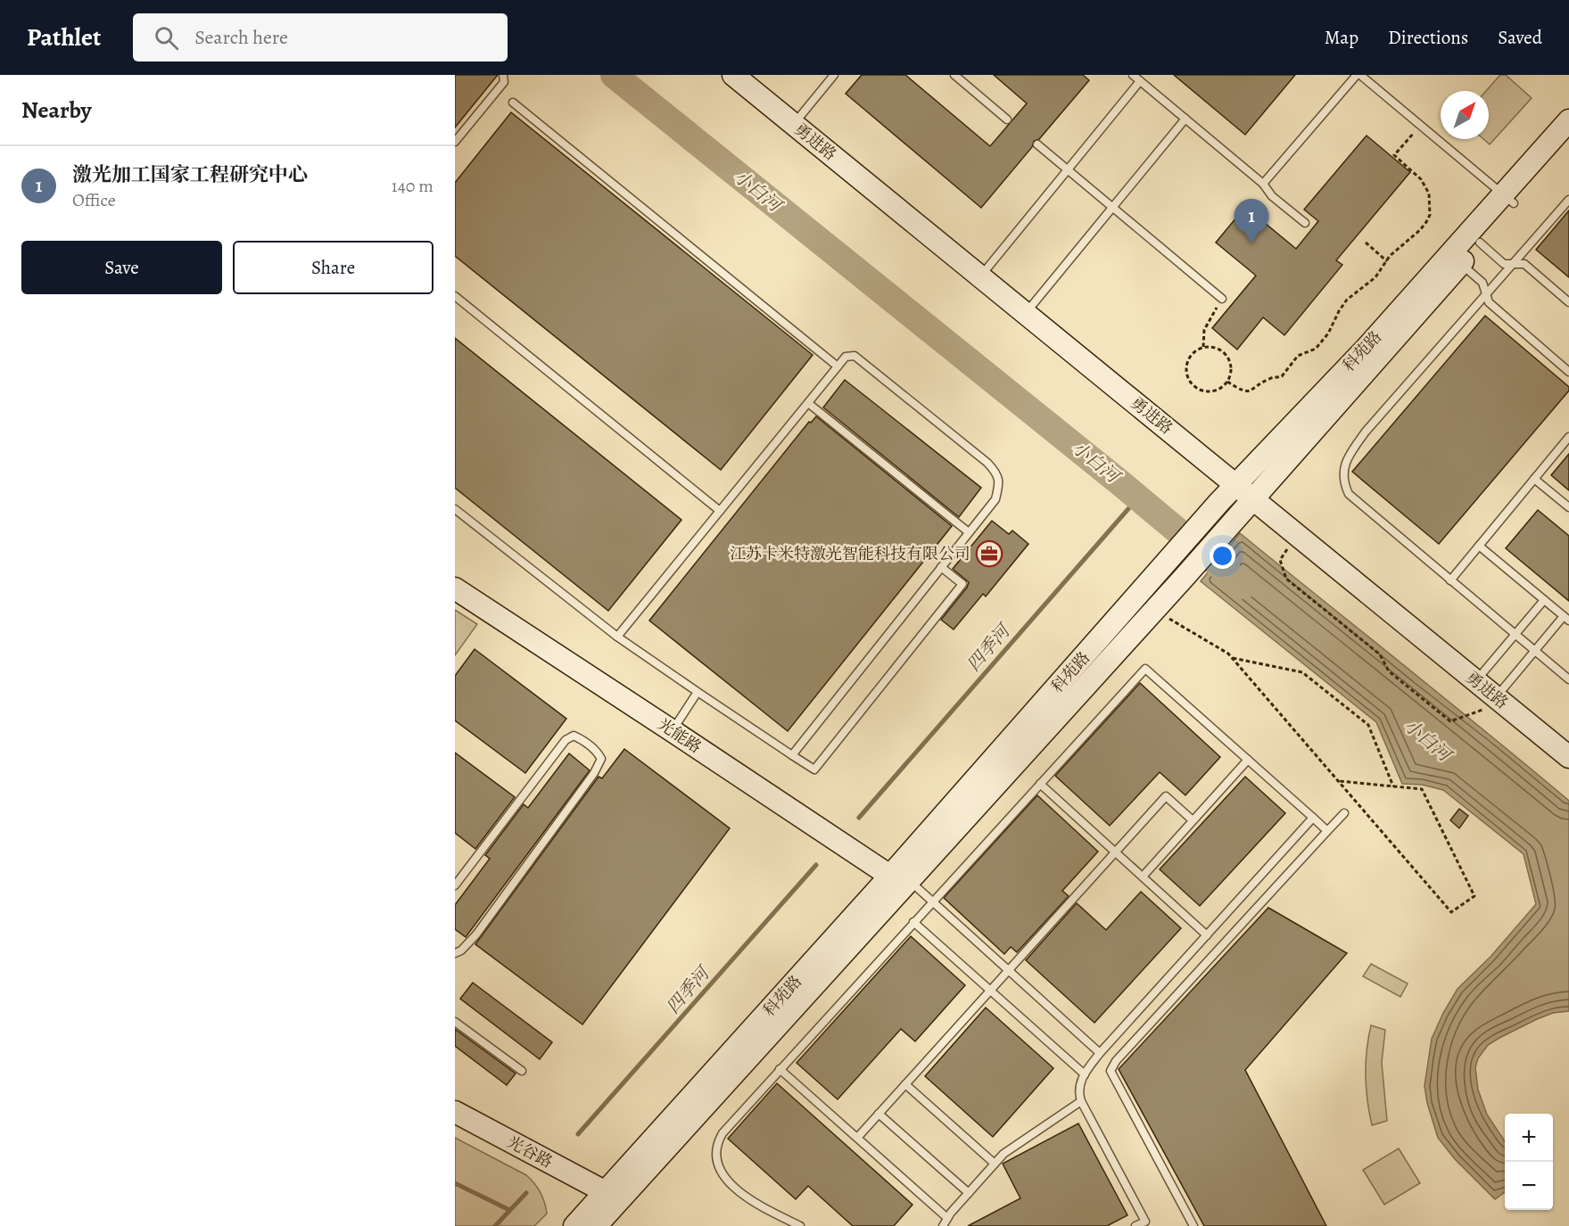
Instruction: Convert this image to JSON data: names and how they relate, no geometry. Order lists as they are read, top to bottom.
{
  "streets": {
    "street": [
      "勇进路",
      "科苑路",
      "光能路",
      "光谷路"
    ]
  },
  "crossings": [
    ["勇进路", "科苑路"],
    ["科苑路", "光能路"],
    ["科苑路", "光谷路"]
  ],
  "water": ["小白河", "四季河"],
  "places": {
    "office": ["江苏卡米特激光智能科技有限公司"]
  },
  "north": "top right",
  "page": {
    "header": "Pathlet",
    "search": "Search here",
    "nav": ["Map", "Directions", "Saved"],
    "heading": "Nearby",
    "list": [
      {
        "mark": "1",
        "name": "激光加工国家工程研究中心",
        "note": "Office",
        "value": "140 m"
      }
    ],
    "pins": "1",
    "buttons": ["Save", "Share"],
    "map_buttons": ["+", "−"]
  }
}
